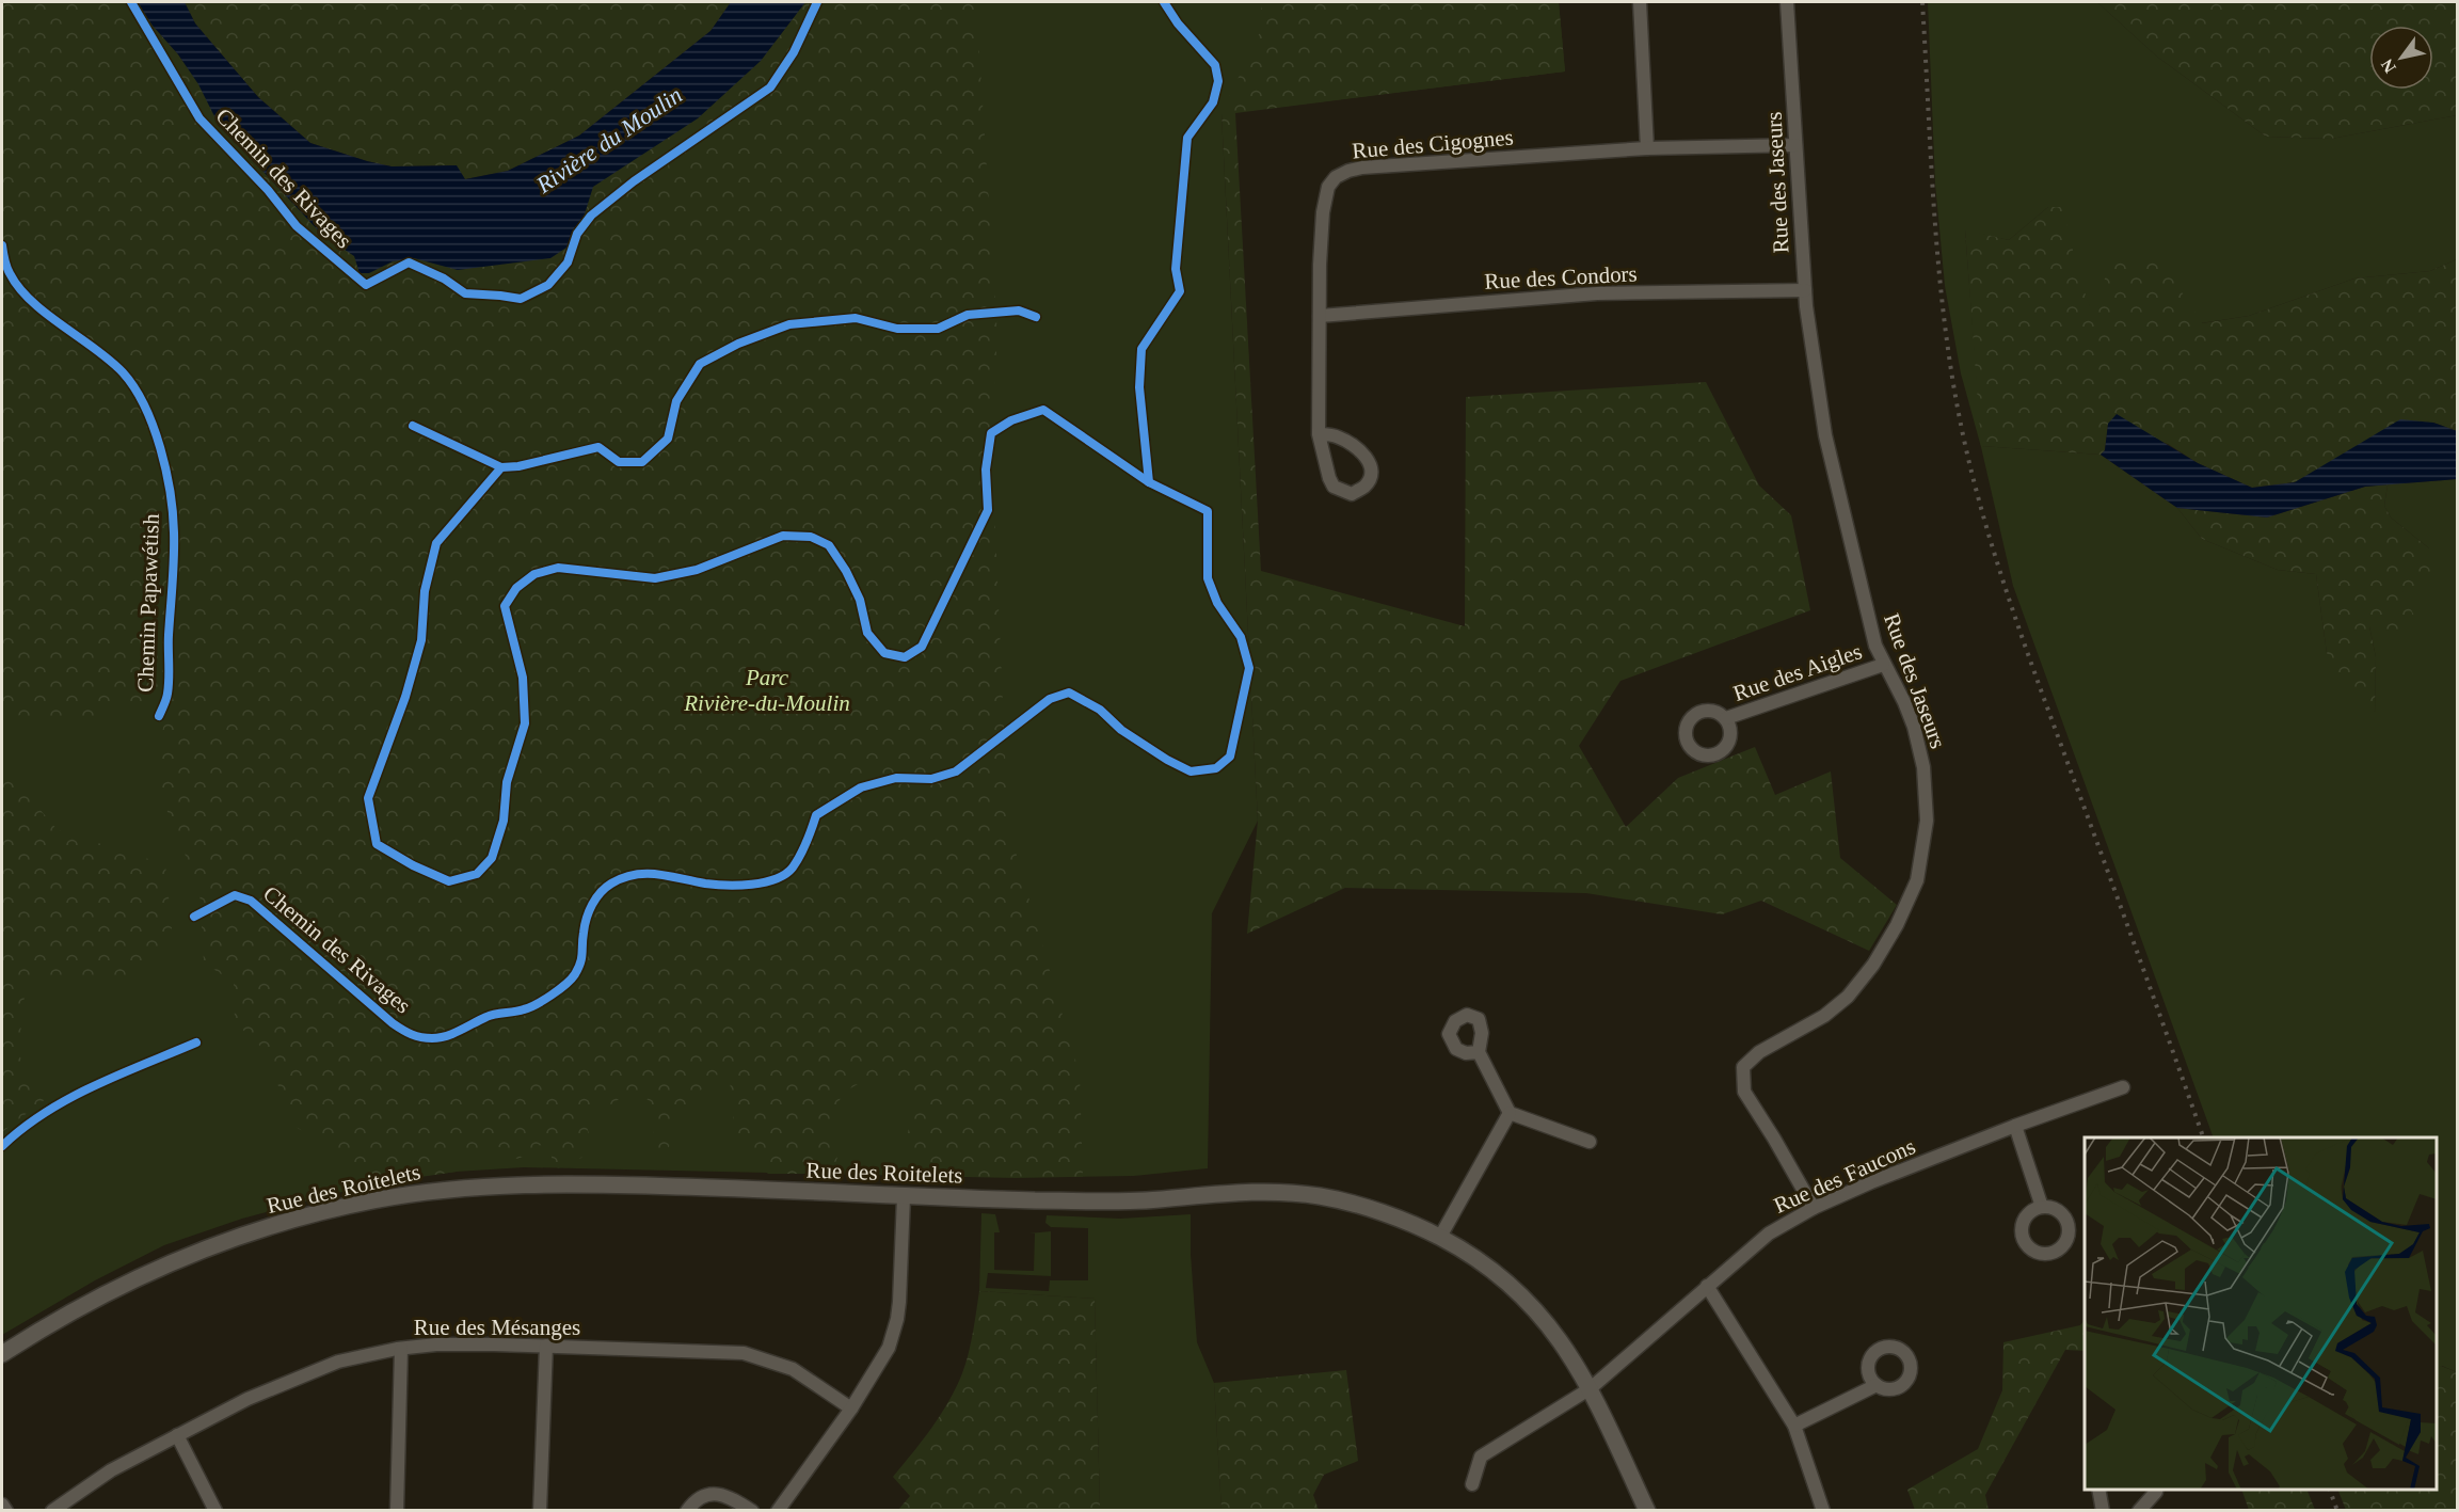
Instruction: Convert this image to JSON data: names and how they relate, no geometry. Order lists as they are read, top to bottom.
{
  "streets": {
    "street": [
      "Rue des Cigognes",
      "Rue des Jaseurs",
      "Rue des Condors",
      "Rue des Aigles",
      "Rue des Roitelets",
      "Rue des Faucons",
      "Rue des Mésanges"
    ],
    "cycle path": ["Chemin des Rivages", "Chemin Papawétish"]
  },
  "crossings": [
    ["Rue des Cigognes", "Rue des Jaseurs"],
    ["Rue des Cigognes", "Rue des Condors"],
    ["Rue des Jaseurs", "Rue des Condors"],
    ["Rue des Jaseurs", "Rue des Aigles"],
    ["Rue des Jaseurs", "Rue des Faucons"],
    ["Rue des Roitelets", "Rue des Faucons"]
  ],
  "water": ["Rivière du Moulin"],
  "parks": ["Parc Rivière-du-Moulin"],
  "north": "bottom left"
}
